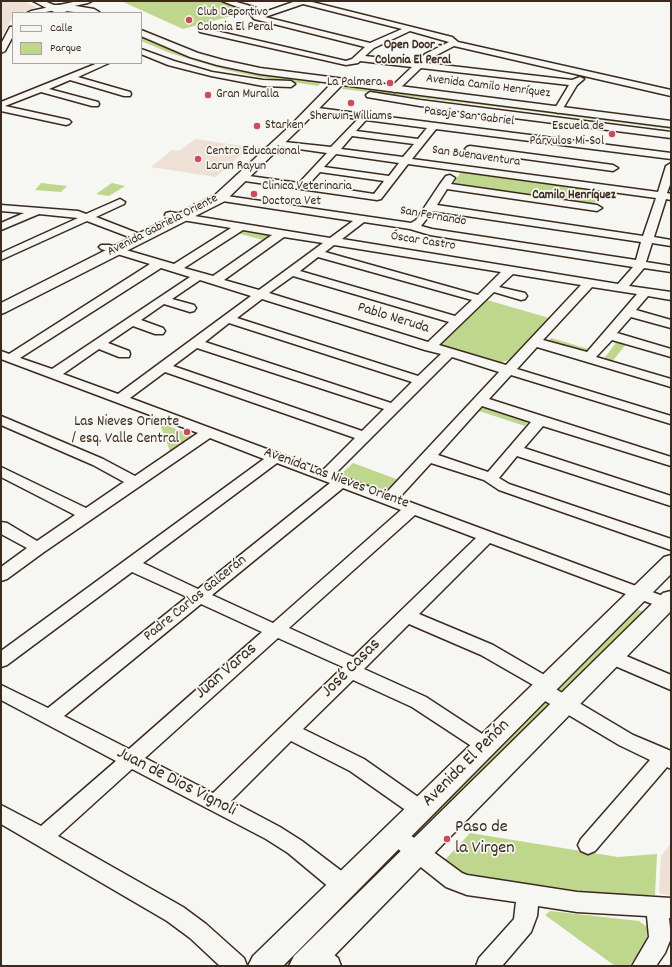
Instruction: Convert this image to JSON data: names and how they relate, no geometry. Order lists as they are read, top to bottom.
{
  "streets": {
    "main road": ["Avenida Camilo Henríquez", "Avenida Gabriela Oriente", "Avenida El Peñón"],
    "street": [
      "Pasaje San Gabriel",
      "San Buenaventura",
      "San Fernando",
      "Óscar Castro",
      "Pablo Neruda",
      "Avenida Las Nieves Oriente",
      "Padre Carlos Galcerán",
      "José Casas",
      "Juan Varas",
      "Juan de Dios Vignoli"
    ]
  },
  "crossings": [
    ["Avenida Camilo Henríquez", "Avenida Gabriela Oriente"],
    ["Pasaje San Gabriel", "Avenida Gabriela Oriente"],
    ["San Buenaventura", "Avenida Gabriela Oriente"],
    ["San Fernando", "Avenida Gabriela Oriente"],
    ["Avenida Gabriela Oriente", "Óscar Castro"],
    ["Avenida Gabriela Oriente", "Pablo Neruda"],
    ["Avenida Las Nieves Oriente", "Padre Carlos Galcerán"],
    ["Avenida Las Nieves Oriente", "José Casas"],
    ["Avenida Las Nieves Oriente", "Juan Varas"],
    ["Avenida Las Nieves Oriente", "Avenida El Peñón"],
    ["Padre Carlos Galcerán", "Juan de Dios Vignoli"],
    ["José Casas", "Juan de Dios Vignoli"],
    ["Juan Varas", "Juan de Dios Vignoli"],
    ["Avenida El Peñón", "Juan de Dios Vignoli"]
  ],
  "districts": ["Open Door - Colonia El Peral", "Camilo Henríquez"],
  "places": [
    "Club Deportivo Colonia El Peral",
    "La Palmera",
    "Gran Muralla",
    "Sherwin-Williams",
    "Starken",
    "Escuela de Párvulos Mi-Sol",
    "Centro Educacional Larun Rayun",
    "Clinica Veterinaria Doctora Vet",
    "Las Nieves Oriente / esq. Valle Central",
    "Paso de la Virgen"
  ],
  "legend": ["Calle", "Parque"]
}
